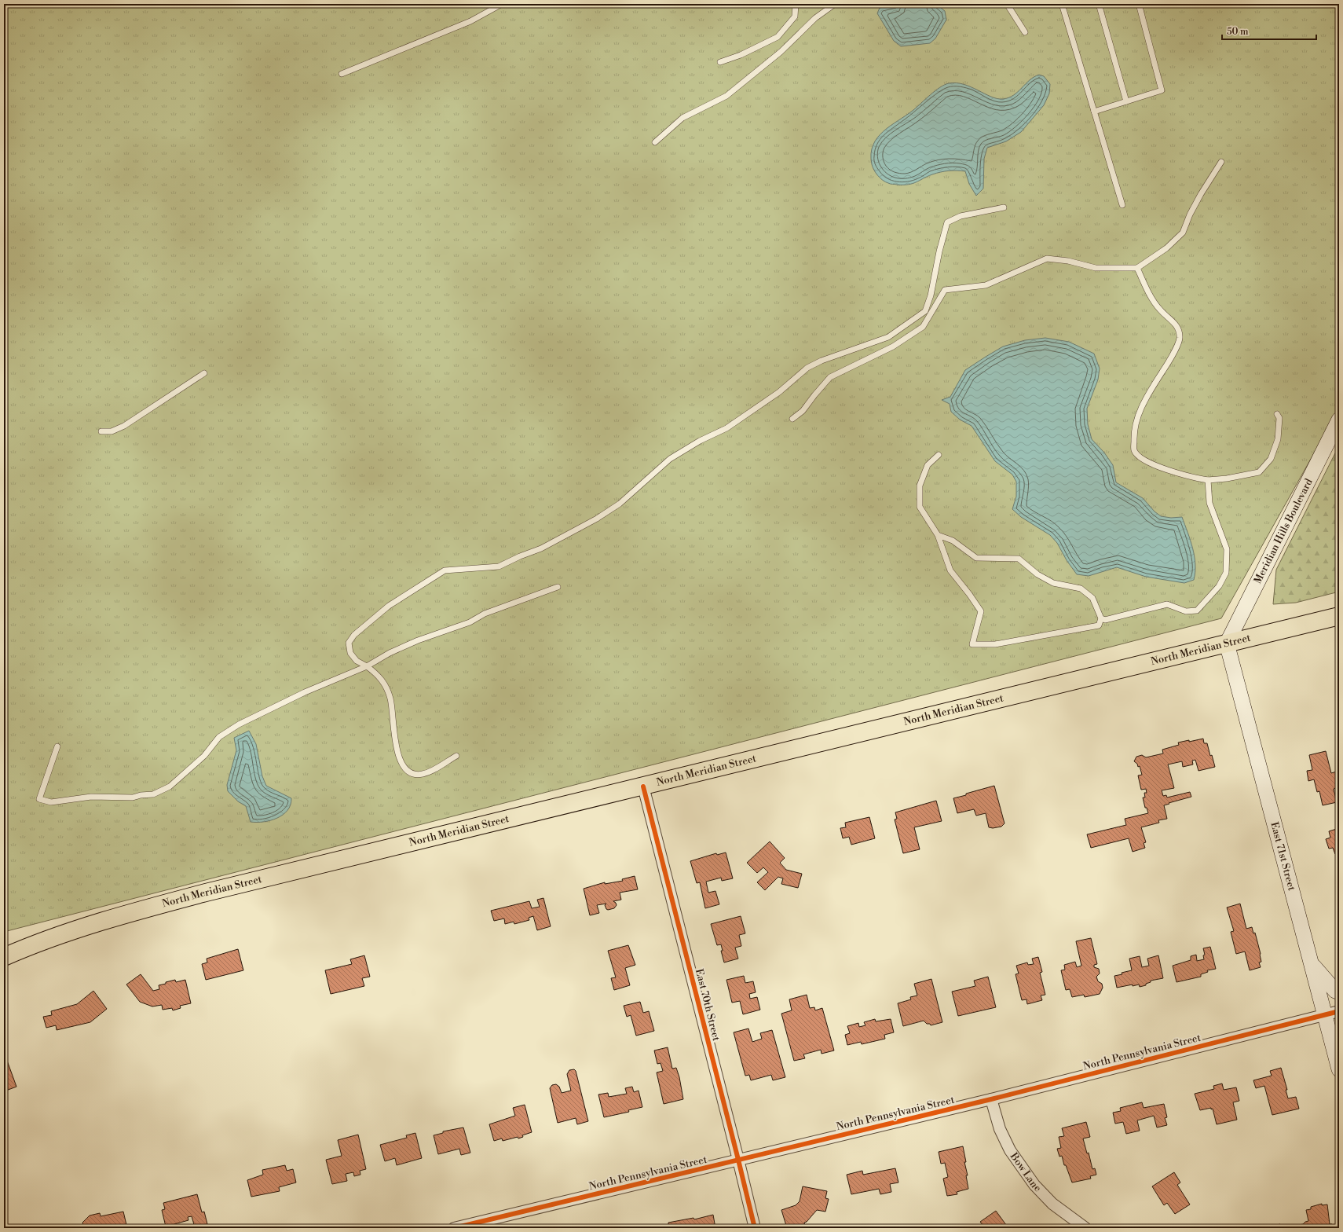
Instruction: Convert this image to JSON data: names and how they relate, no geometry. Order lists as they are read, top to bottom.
{
  "streets": {
    "main road": ["Meridian Hills Boulevard", "North Meridian Street", "East 71st Street"],
    "street": ["East 70th Street", "North Pennsylvania Street", "Bow Lane"]
  },
  "crossings": [
    ["Meridian Hills Boulevard", "North Meridian Street"],
    ["Meridian Hills Boulevard", "East 71st Street"],
    ["North Meridian Street", "East 71st Street"],
    ["North Meridian Street", "East 70th Street"],
    ["East 71st Street", "North Pennsylvania Street"],
    ["East 70th Street", "North Pennsylvania Street"],
    ["North Pennsylvania Street", "Bow Lane"]
  ],
  "scale_bar": "50 m"
}
